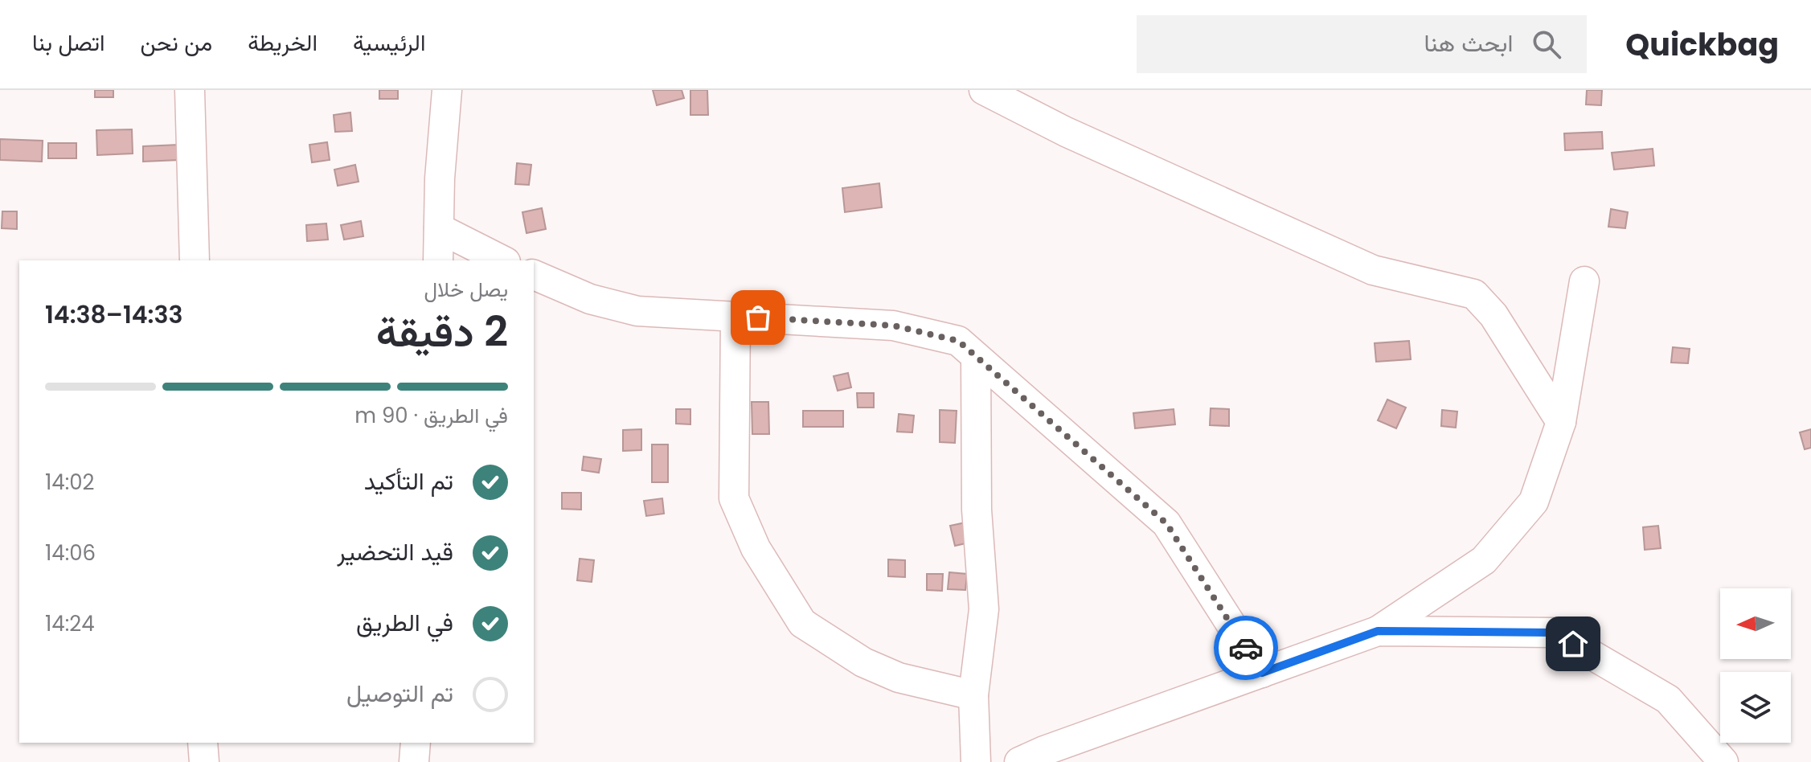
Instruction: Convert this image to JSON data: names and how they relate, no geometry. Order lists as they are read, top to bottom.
{
  "north": "left",
  "page": {
    "header": "Quickbag",
    "search": "ابحث هنا",
    "nav": [
      "الرئيسية",
      "الخريطة",
      "من نحن",
      "اتصل بنا"
    ],
    "heading": ["2 دقيقة", "يصل خلال", "14:33–14:38"],
    "bar": "في الطريق · 90 m",
    "list": [
      ["تم التأكيد", "14:02"],
      ["قيد التحضير", "14:06"],
      ["في الطريق", "14:24"],
      "تم التوصيل"
    ]
  }
}
